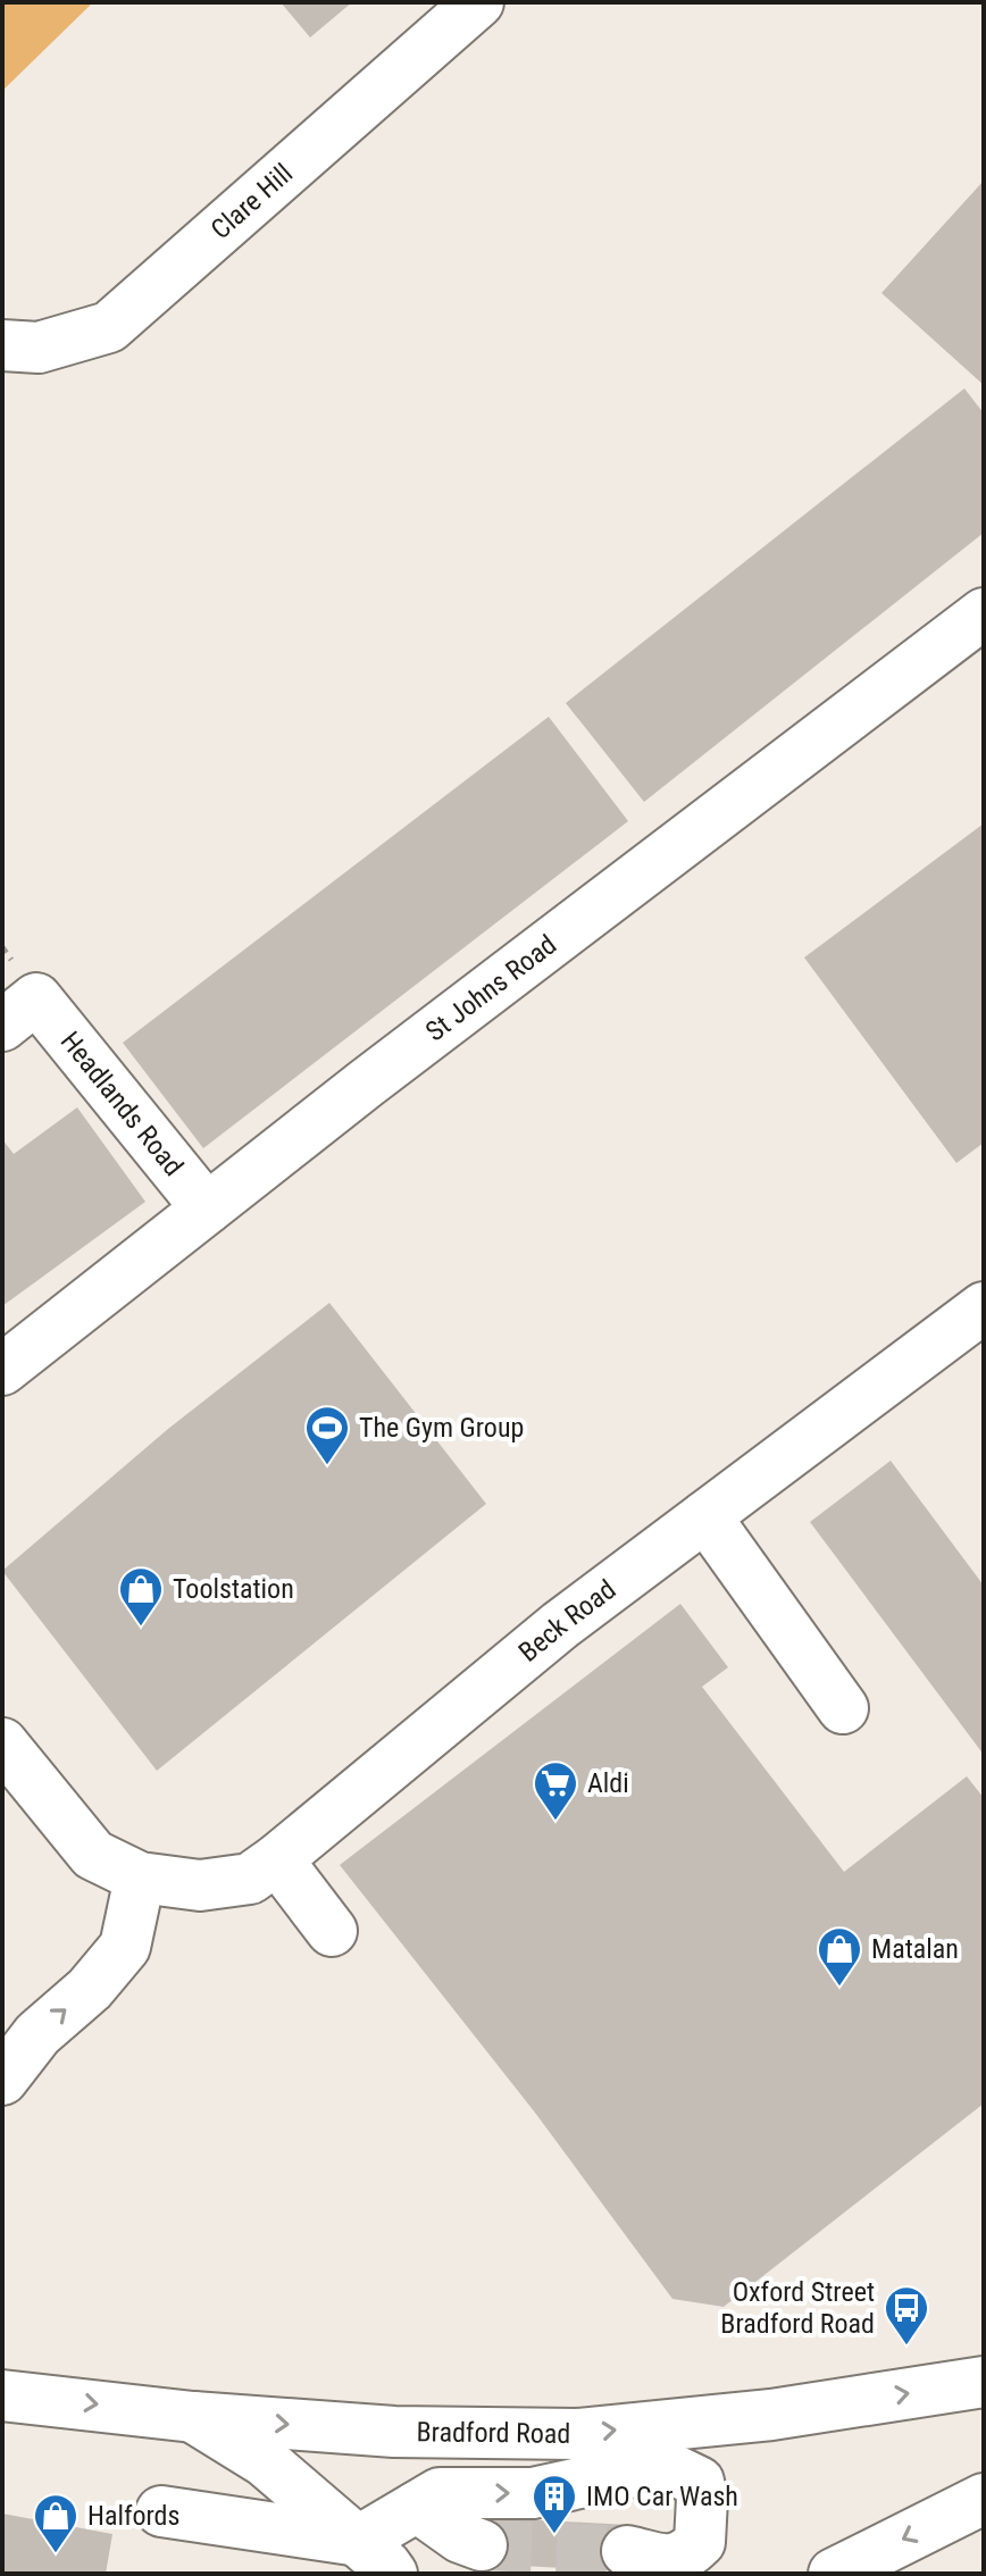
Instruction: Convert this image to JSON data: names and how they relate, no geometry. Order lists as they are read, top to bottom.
{
  "streets": {
    "street": [
      "Clare Hill",
      "St Johns Road",
      "Headlands Road",
      "Beck Road",
      "Bradford Road"
    ]
  },
  "crossings": [
    ["St Johns Road", "Headlands Road"]
  ],
  "places": {
    "sports": ["The Gym Group"],
    "shop": ["Toolstation", "Matalan", "Halfords"],
    "supermarket": ["Aldi"],
    "bus stop": ["Oxford Street Bradford Road"],
    "building": ["IMO Car Wash"]
  }
}
